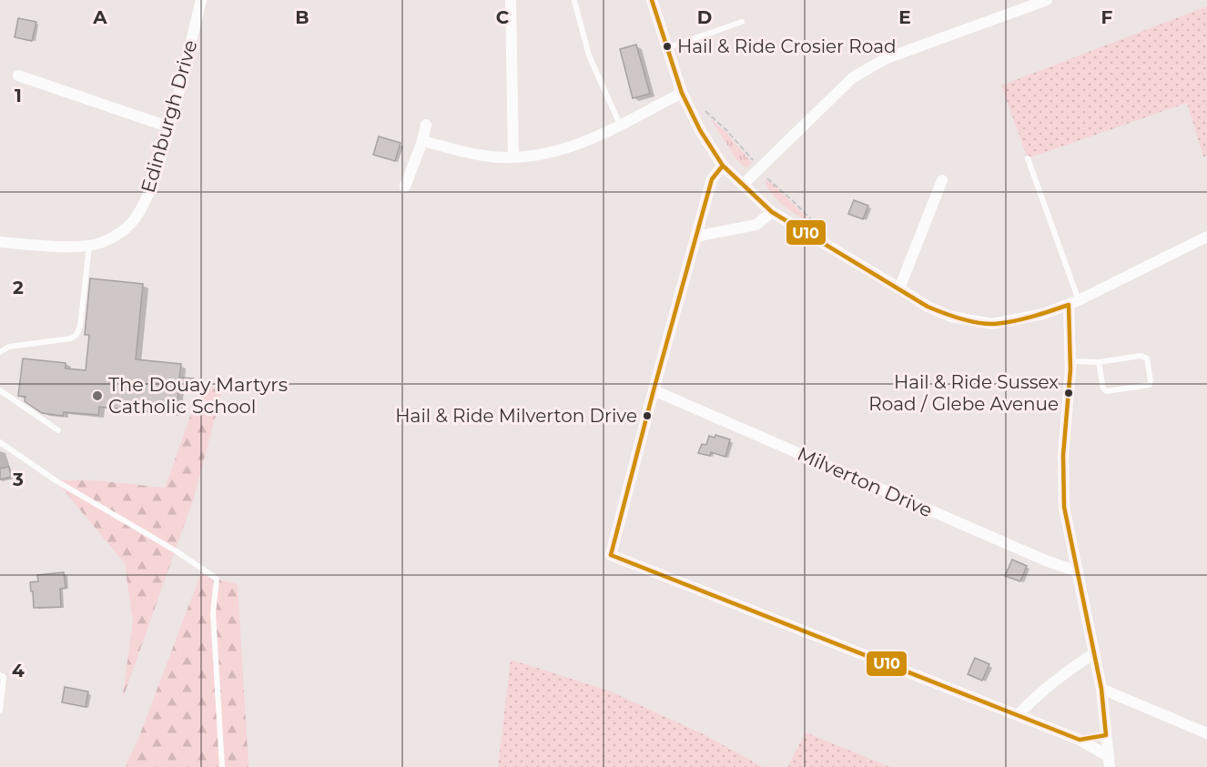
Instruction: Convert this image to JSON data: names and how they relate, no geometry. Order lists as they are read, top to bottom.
{
  "streets": {
    "street": ["Edinburgh Drive", "Milverton Drive"]
  },
  "places": [
    "Hail & Ride Crosier Road",
    "Hail & Ride Sussex Road / Glebe Avenue",
    "The Douay Martyrs Catholic School",
    "Hail & Ride Milverton Drive"
  ],
  "lines": ["transit line U10"],
  "grid": {
    "columns": [
      "A",
      "B",
      "C",
      "D",
      "E",
      "F"
    ],
    "rows": [
      "1",
      "2",
      "3",
      "4"
    ]
  }
}
